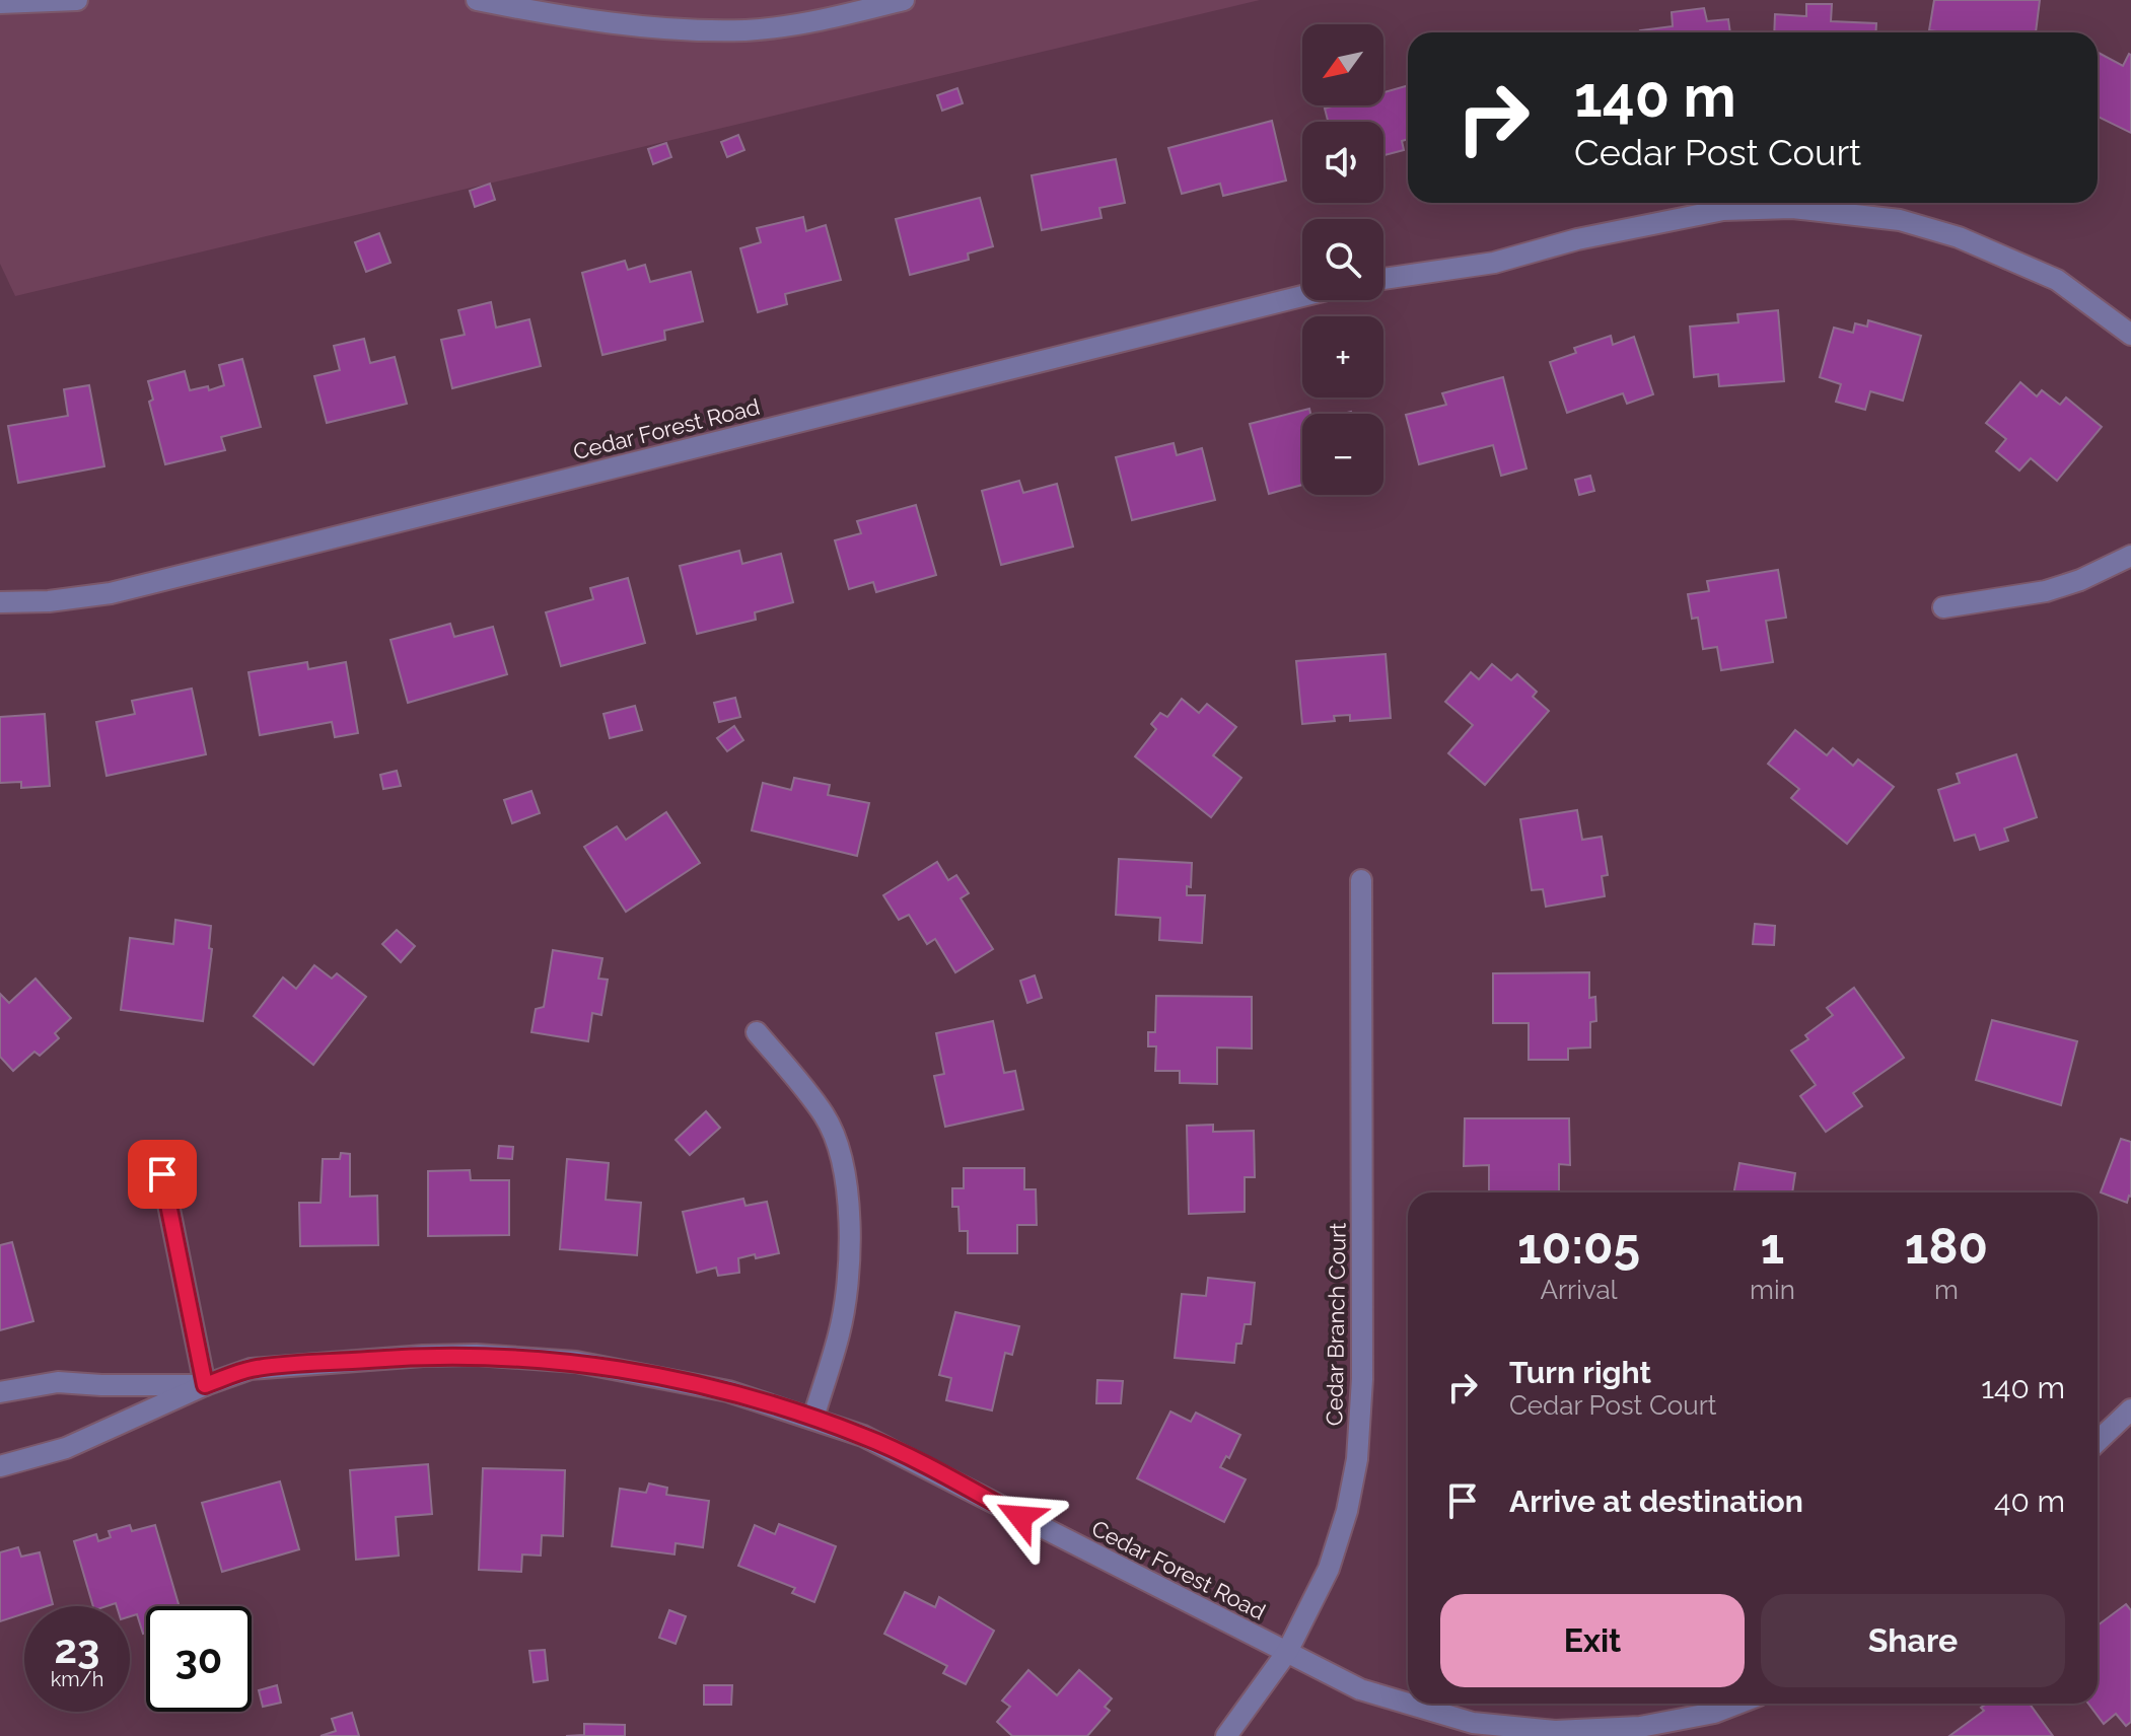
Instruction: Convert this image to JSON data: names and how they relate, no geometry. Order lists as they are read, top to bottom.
{
  "streets": {
    "street": ["Cedar Forest Road", "Cedar Branch Court"]
  },
  "crossings": [
    ["Cedar Forest Road", "Cedar Branch Court"]
  ],
  "north": "bottom left",
  "page": {
    "map_buttons": ["+", "−"],
    "turn": ["140 m", "Cedar Post Court"],
    "eta": [
      "10:05",
      "Arrival",
      "1",
      "min",
      "180",
      "m"
    ],
    "list": [
      {
        "name": "Turn right",
        "note": "Cedar Post Court",
        "value": "140 m"
      },
      {
        "name": "Arrive at destination",
        "value": "40 m"
      }
    ],
    "buttons": ["Exit", "Share"],
    "speed": "23 km/h",
    "limit": "30"
  }
}
